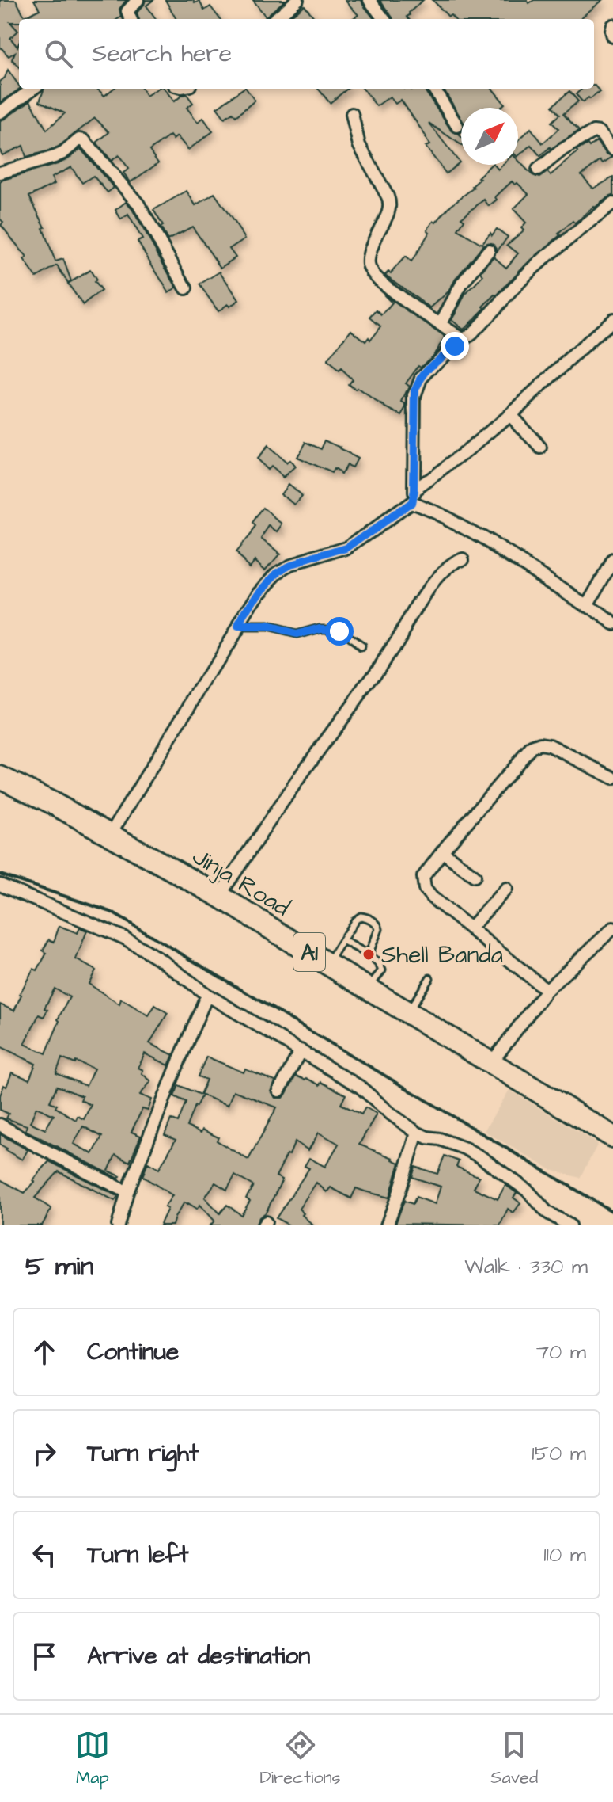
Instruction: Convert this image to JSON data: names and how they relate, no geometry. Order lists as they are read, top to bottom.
{
  "streets": {
    "highway": ["Jinja Road", "A1"]
  },
  "places": ["Shell Banda"],
  "north": "top right",
  "page": {
    "search": "Search here",
    "heading": ["5 min", "Walk · 330 m"],
    "list": [
      ["Continue", "70 m"],
      ["Turn right", "150 m"],
      ["Turn left", "110 m"],
      "Arrive at destination"
    ],
    "nav": ["Map", "Directions", "Saved"]
  }
}
